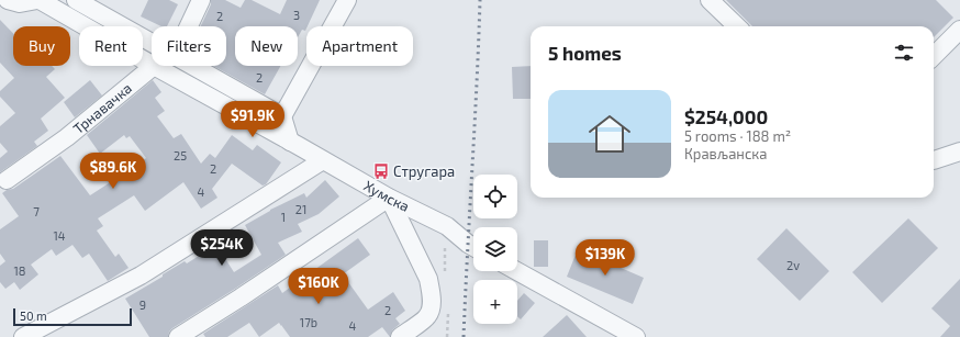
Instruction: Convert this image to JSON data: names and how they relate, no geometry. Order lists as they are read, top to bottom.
{
  "streets": {
    "street": ["Трнавачка", "Хумска"]
  },
  "crossings": [
    ["Трнавачка", "Хумска"]
  ],
  "places": {
    "bus stop": ["Стругара"]
  },
  "house_numbers": [
    "3",
    "2",
    "2",
    "25",
    "2",
    "4",
    "21",
    "7",
    "1",
    "14",
    "2v",
    "18",
    "9",
    "2",
    "17b",
    "4"
  ],
  "scale_bar": "50 m",
  "page": {
    "chip": [
      "Buy",
      "Rent",
      "Filters",
      "New",
      "Apartment"
    ],
    "heading": "5 homes",
    "list": [
      {
        "name": "$254,000",
        "note": "5 rooms · 188 m² · Крављанска"
      }
    ],
    "price": [
      "$91.9K",
      "$89.6K",
      "$254K",
      "$139K",
      "$160K"
    ],
    "map_buttons": "+",
    "scale": "50 m"
  }
}
